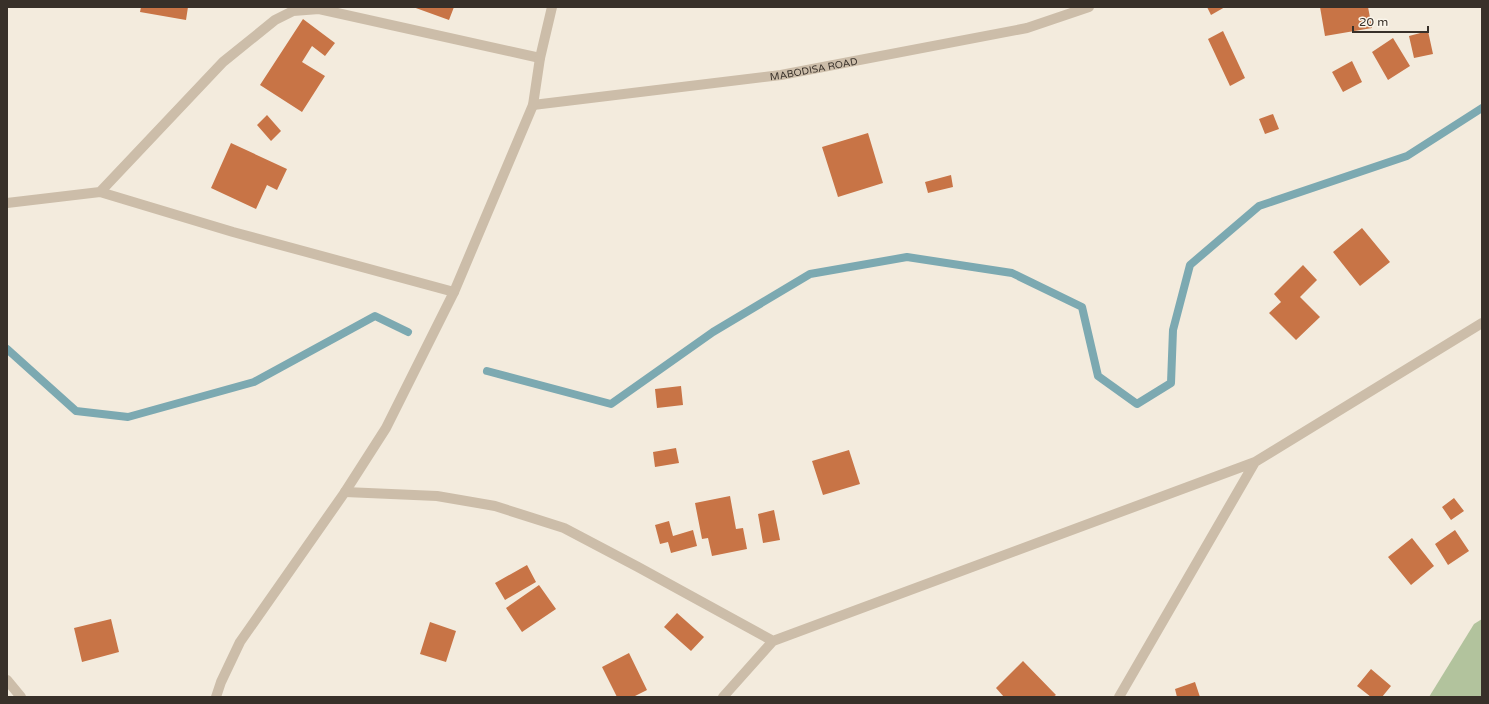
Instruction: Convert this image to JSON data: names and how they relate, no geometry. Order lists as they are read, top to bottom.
{
  "streets": {
    "street": ["MABODISA ROAD"]
  },
  "scale_bar": "20 m"
}
